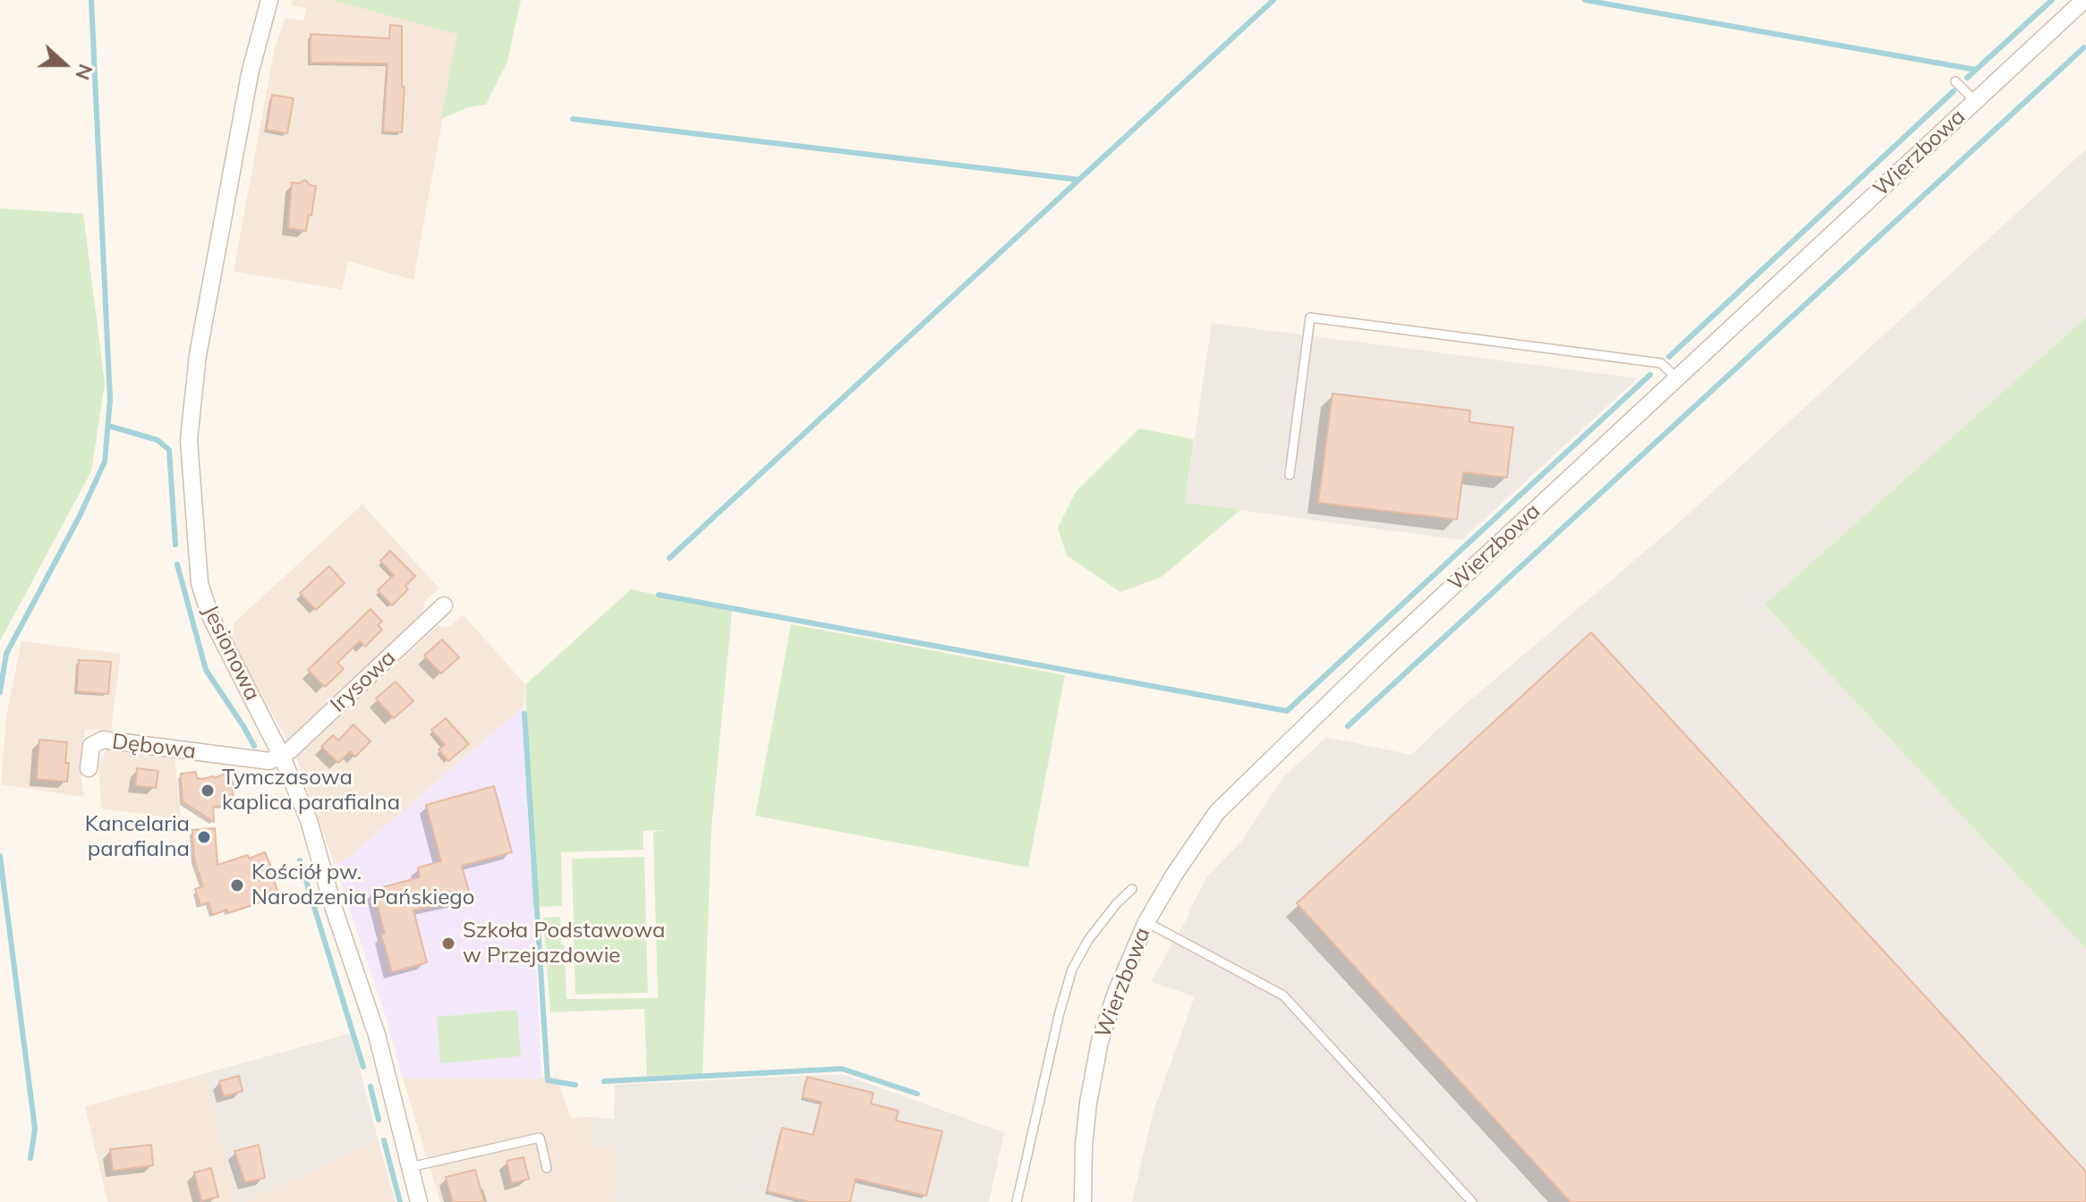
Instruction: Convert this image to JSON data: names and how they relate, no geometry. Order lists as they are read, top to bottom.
{
  "streets": {
    "street": [
      "Wierzbowa",
      "Jesionowa",
      "Irysowa",
      "Dębowa"
    ]
  },
  "crossings": [
    ["Jesionowa", "Irysowa"],
    ["Jesionowa", "Dębowa"],
    ["Irysowa", "Dębowa"]
  ],
  "places": [
    "Tymczasowa kaplica parafialna",
    "Kancelaria parafialna",
    "Kościół pw. Narodzenia Pańskiego",
    "Szkoła Podstawowa w Przejazdowie"
  ],
  "north": "right"
}
